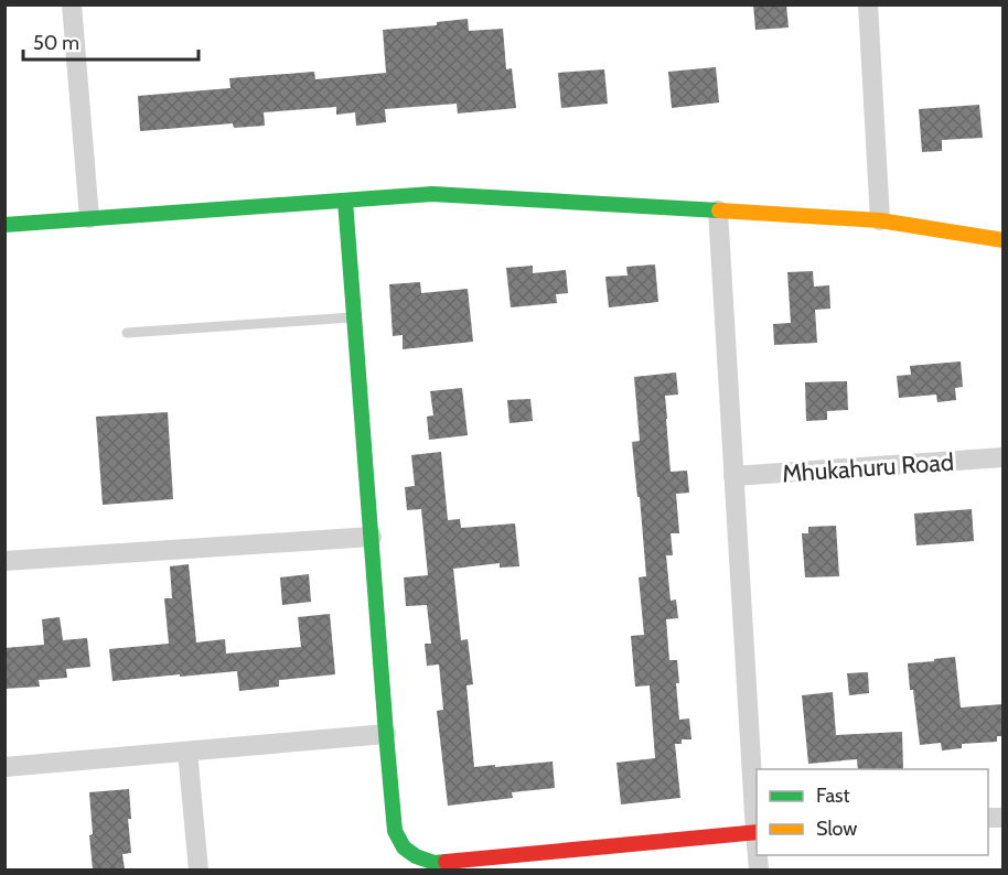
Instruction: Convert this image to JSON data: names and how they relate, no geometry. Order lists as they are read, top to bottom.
{
  "streets": {
    "street": ["Mhukahuru Road"]
  },
  "legend": ["Fast", "Slow"],
  "scale_bar": "50 m"
}
